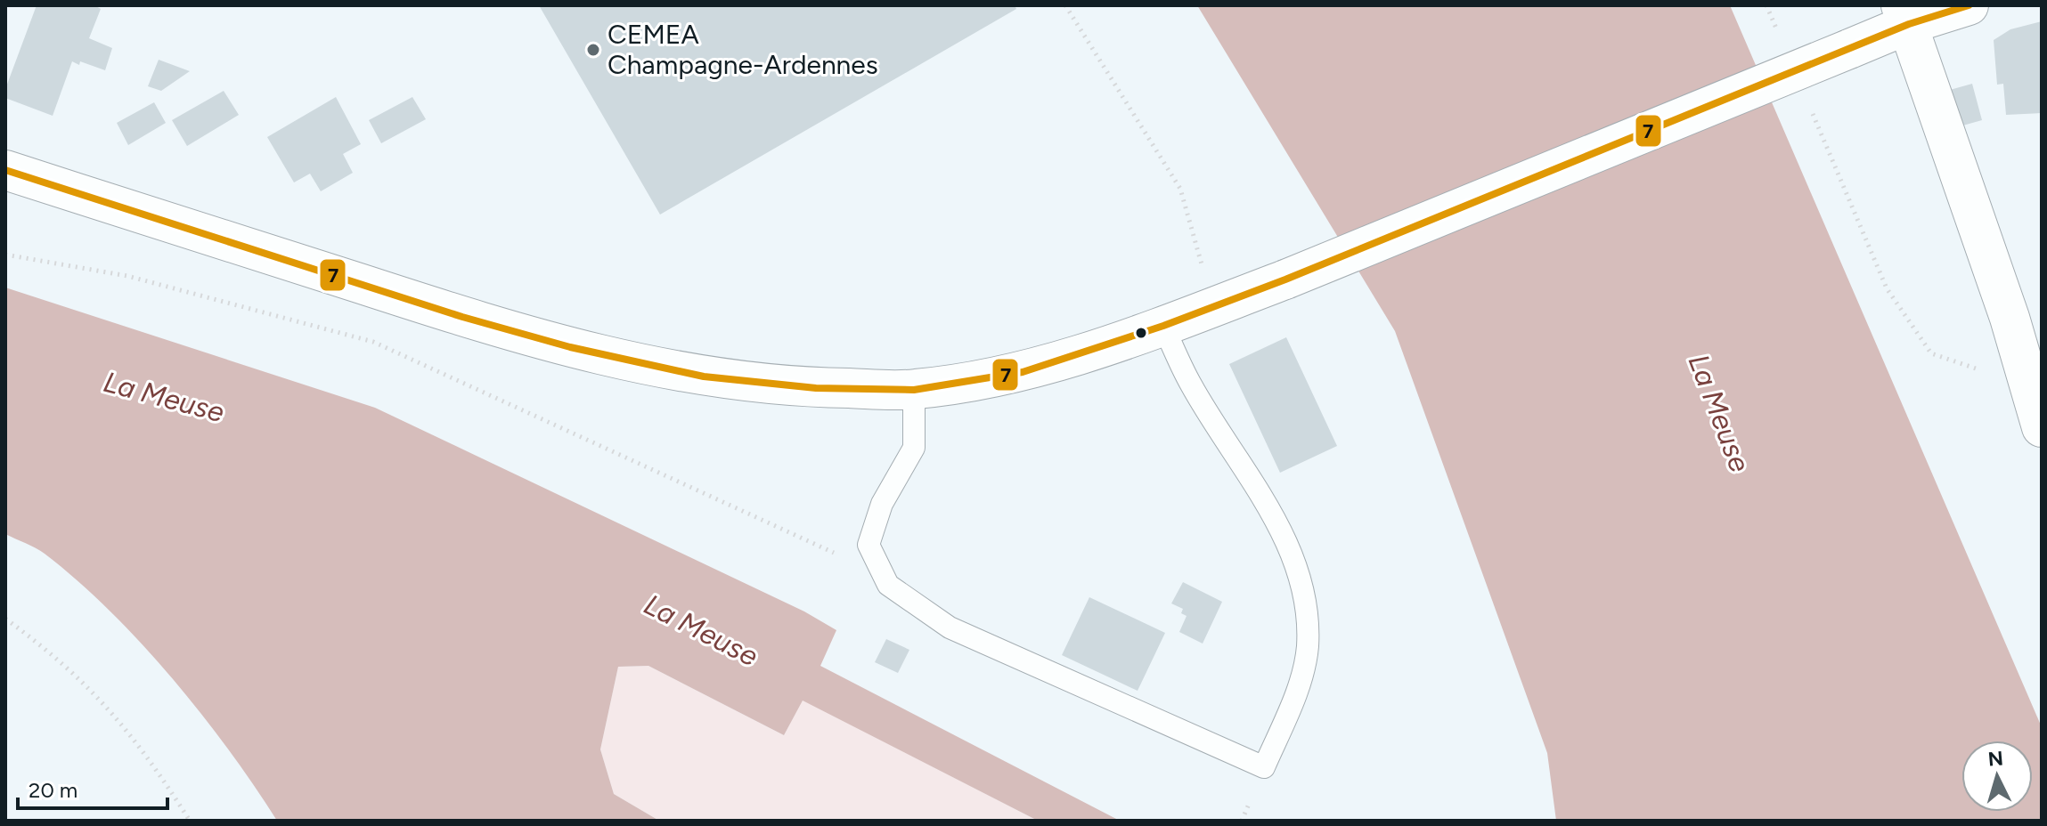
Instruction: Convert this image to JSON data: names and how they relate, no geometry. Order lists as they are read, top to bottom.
{
  "water": ["La Meuse"],
  "places": ["CEMEA Champagne-Ardennes"],
  "lines": ["transit line 7"],
  "scale_bar": "20 m",
  "north": "top"
}
